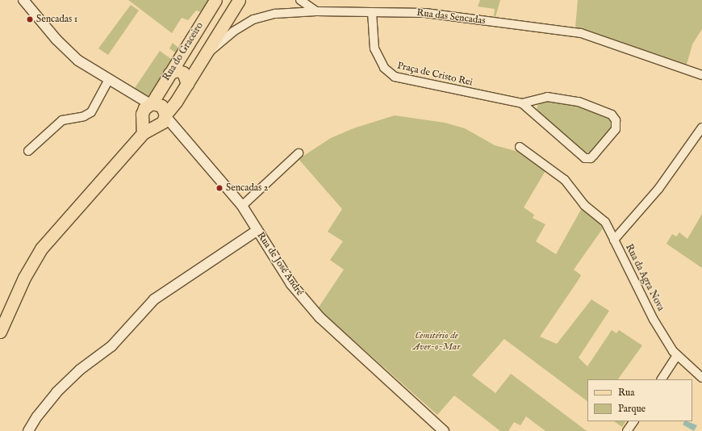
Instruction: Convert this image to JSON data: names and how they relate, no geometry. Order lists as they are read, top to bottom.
{
  "streets": {
    "main road": ["Rua do Graceiro"],
    "street": [
      "Rua das Sencadas",
      "Praça de Cristo Rei",
      "Rua de José André",
      "Rua da Agra Nova"
    ]
  },
  "crossings": [
    ["Rua das Sencadas", "Praça de Cristo Rei"],
    ["Rua do Graceiro", "Rua de José André"]
  ],
  "parks": ["Cemitério de Aver-o-Mar"],
  "places": ["Sencadas 1", "Sencadas 2"],
  "legend": ["Rua", "Parque"]
}
